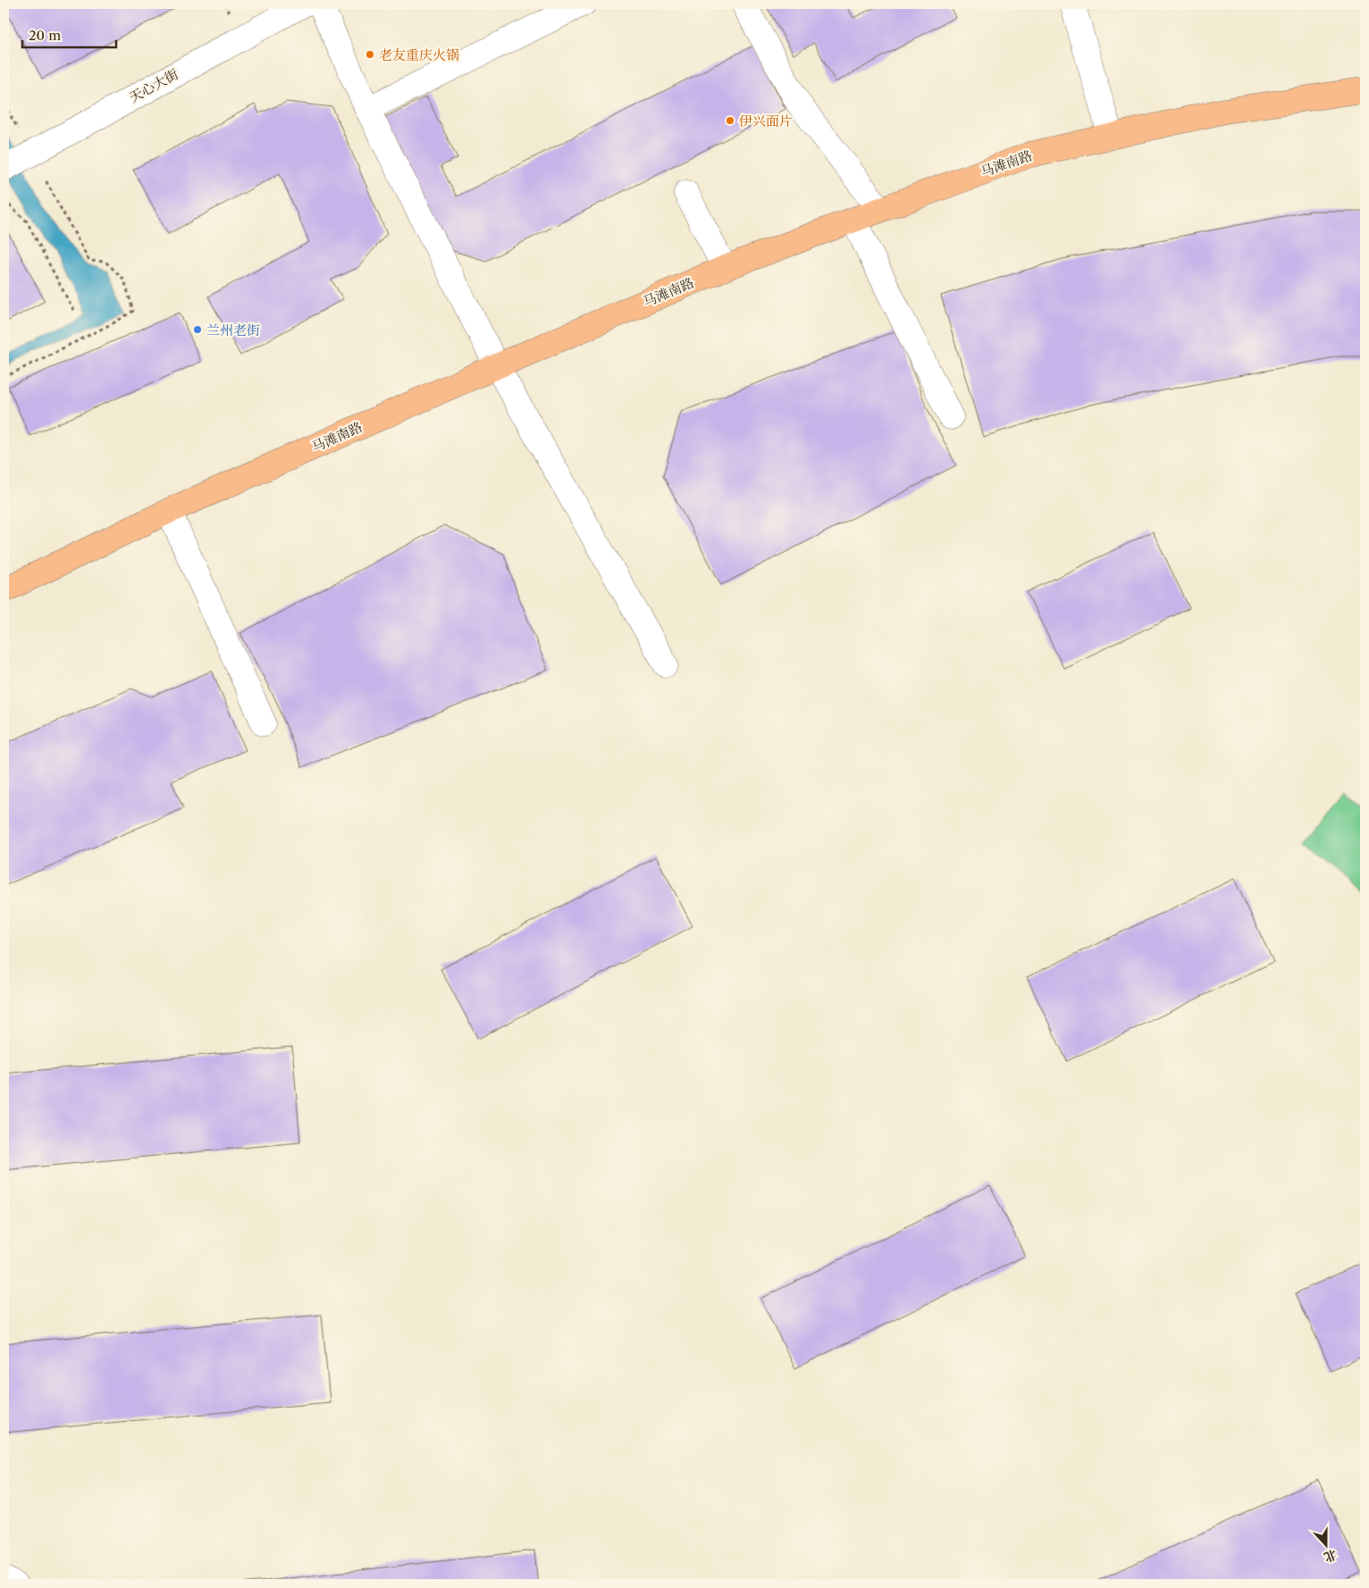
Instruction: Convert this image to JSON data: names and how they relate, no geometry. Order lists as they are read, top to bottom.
{
  "streets": {
    "main road": ["马滩南路"],
    "street": ["天心大街"]
  },
  "places": ["老友重庆火锅", "伊兴面片", "兰州老街"],
  "scale_bar": "20 m",
  "north": "bottom"
}
